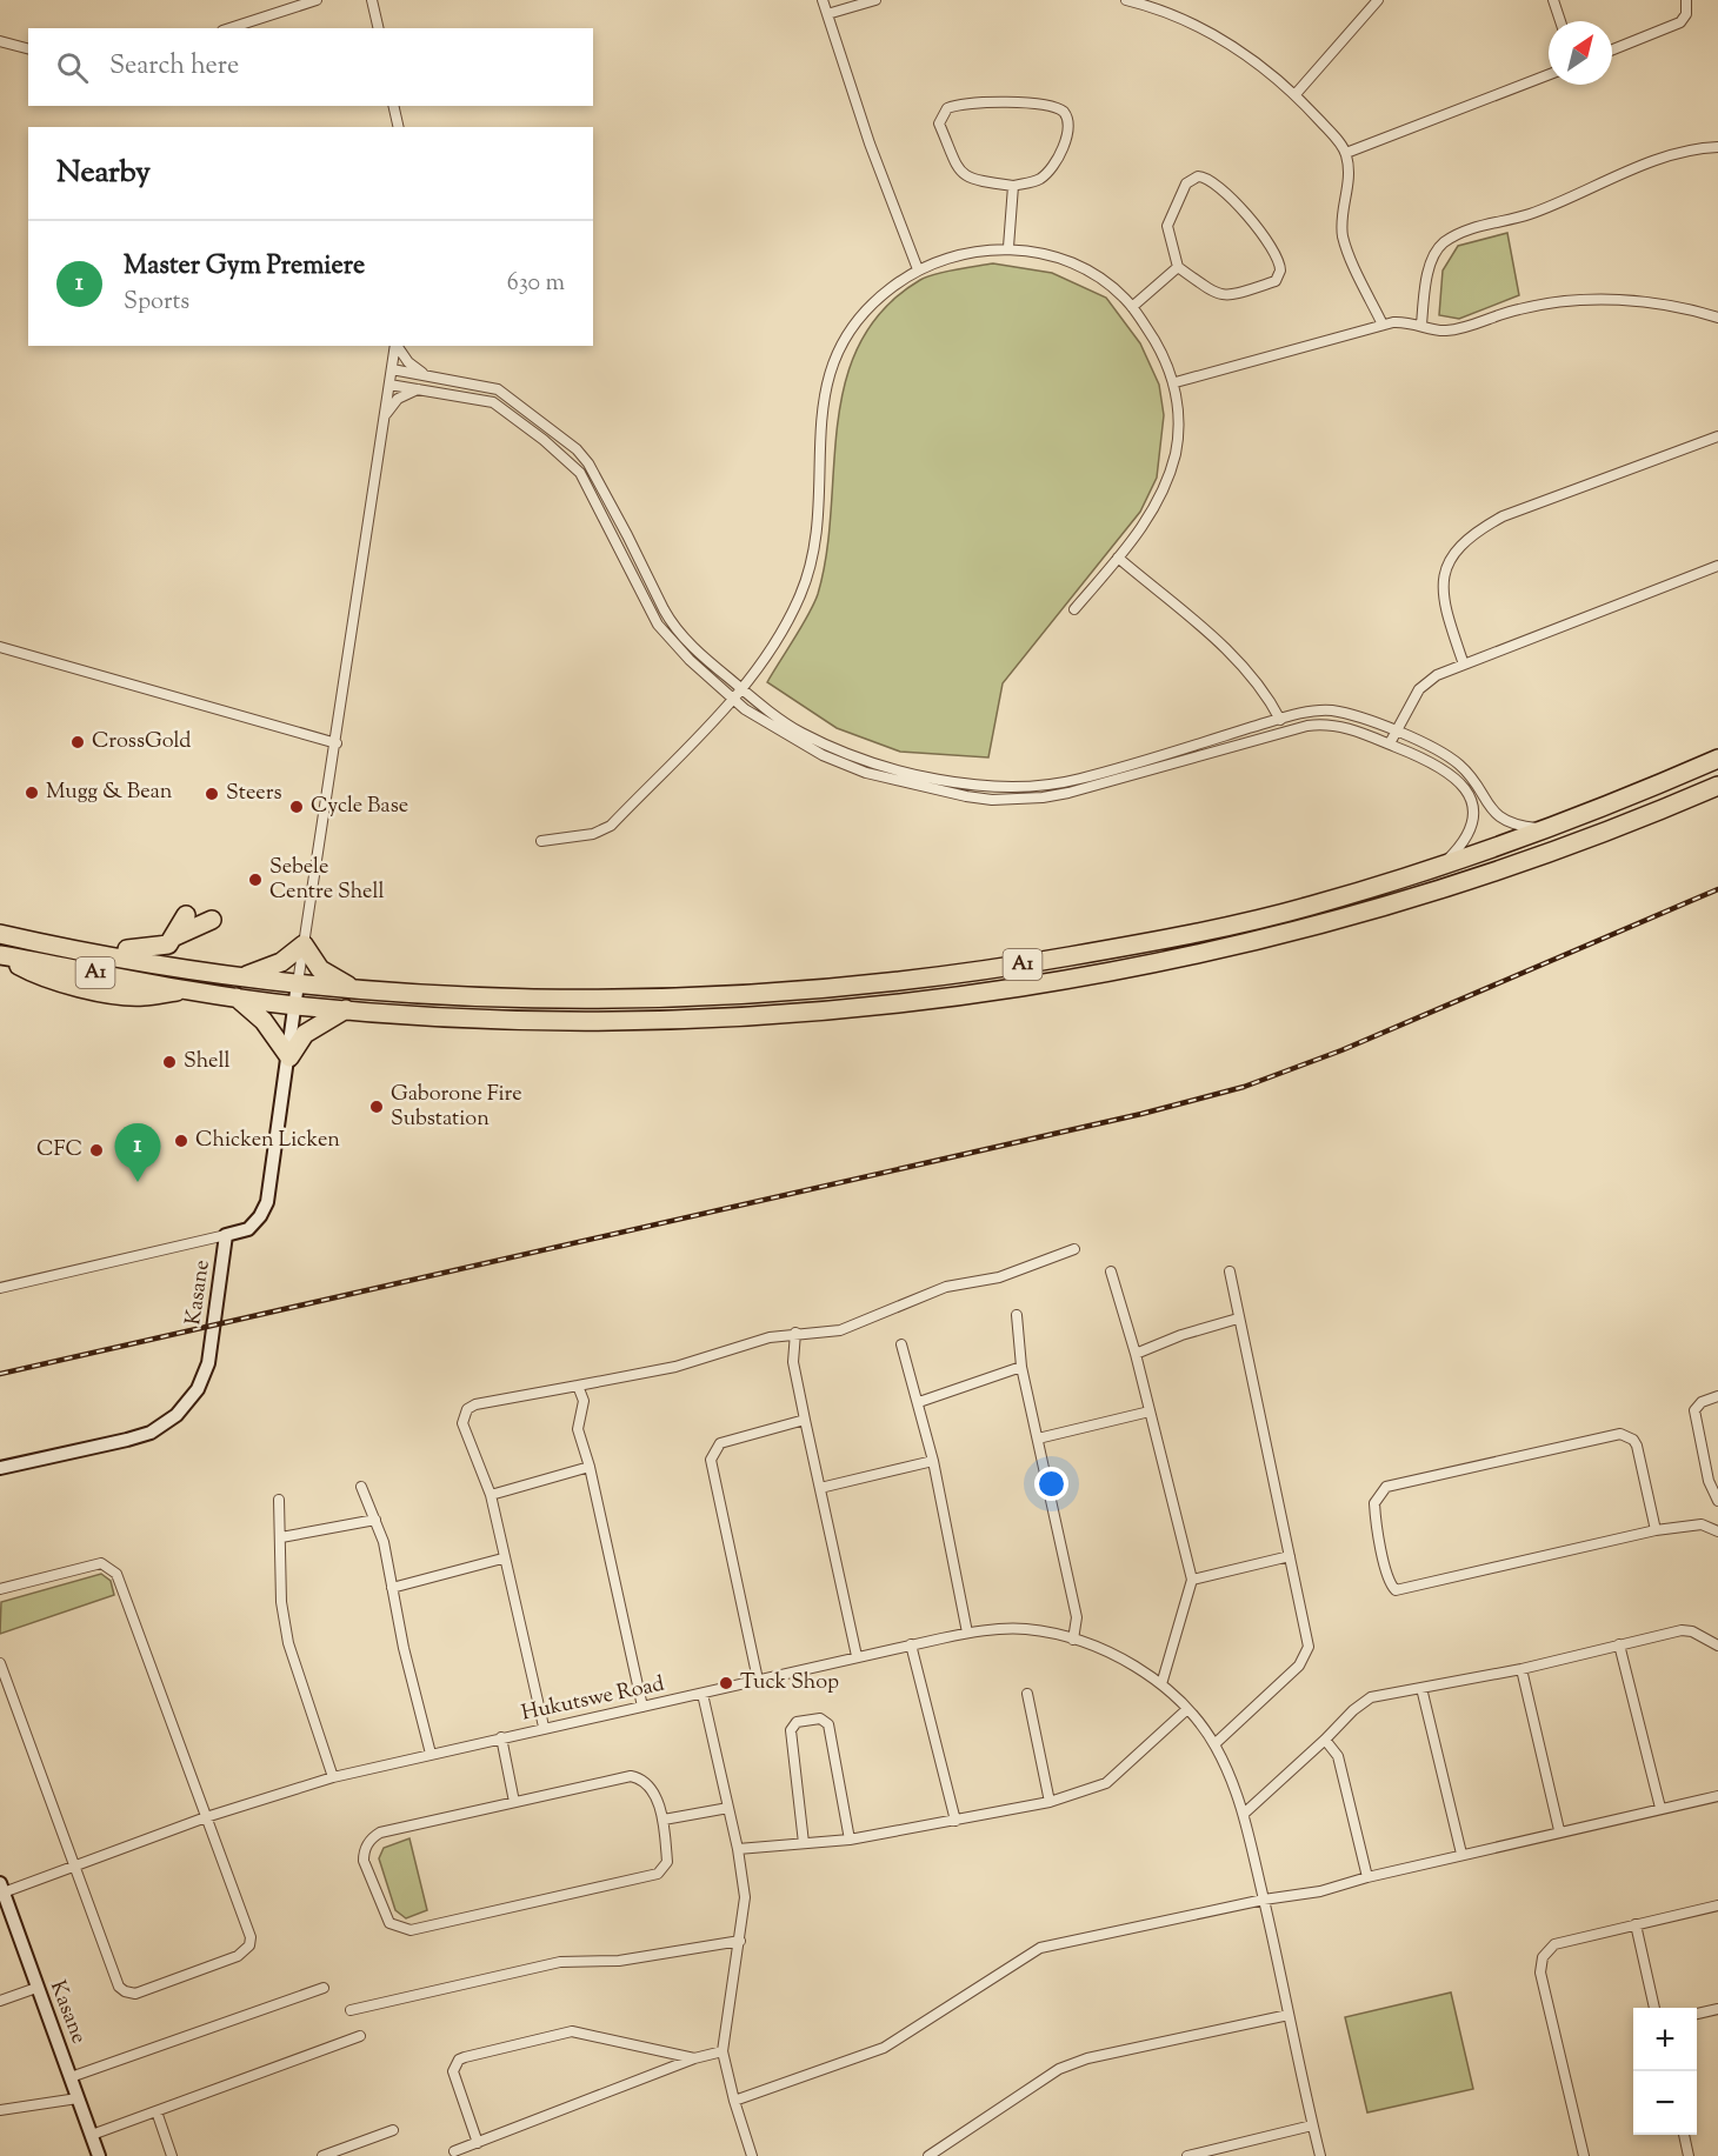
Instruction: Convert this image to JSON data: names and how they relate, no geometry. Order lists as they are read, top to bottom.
{
  "streets": {
    "highway": ["A1"],
    "street": ["Kasane", "Hukutswe Road"]
  },
  "crossings": [
    ["A1", "Kasane"],
    ["Kasane", "Hukutswe Road"]
  ],
  "places": [
    "CrossGold",
    "Mugg & Bean",
    "Steers",
    "Cycle Base",
    "Sebele Centre Shell",
    "Shell",
    "Gaborone Fire Substation",
    "Chicken Licken",
    "CFC",
    "Tuck Shop"
  ],
  "north": "top right",
  "page": {
    "search": "Search here",
    "heading": "Nearby",
    "list": [
      {
        "mark": "1",
        "name": "Master Gym Premiere",
        "note": "Sports",
        "value": "630 m"
      }
    ],
    "pins": "1",
    "map_buttons": ["+", "−"]
  }
}
